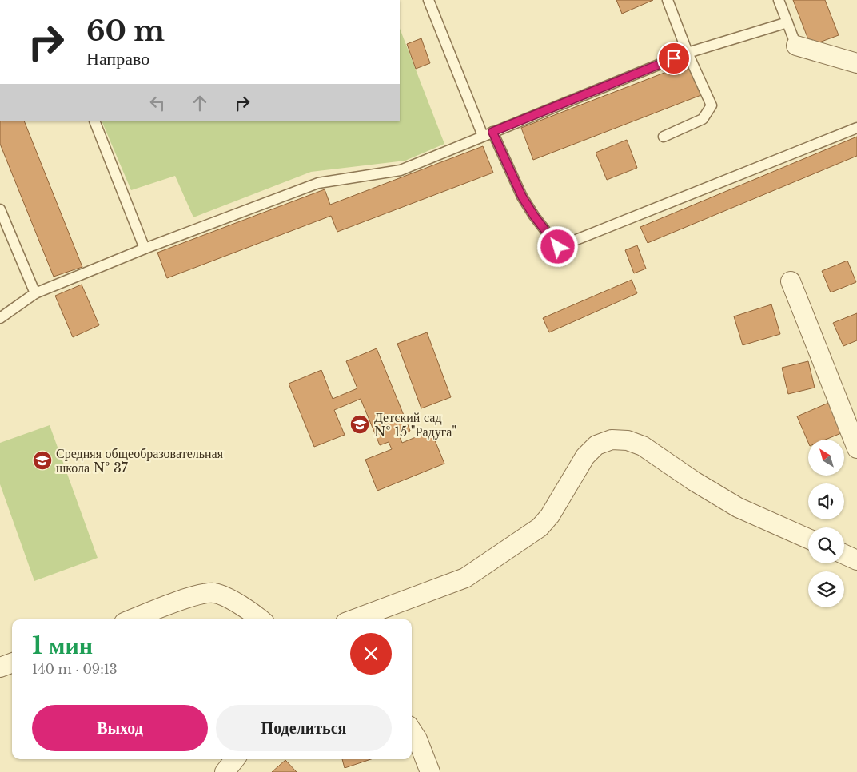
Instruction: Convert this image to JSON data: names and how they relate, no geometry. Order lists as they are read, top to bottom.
{
  "places": {
    "school or university": ["Детский сад № 15 \"Радуга\"", "Средняя общеобразовательная школа № 37"]
  },
  "north": "top left",
  "page": {
    "turn": ["60 m", "Направо"],
    "heading": ["1 мин", "140 m · 09:13"],
    "buttons": ["Выход", "Поделиться"]
  }
}
